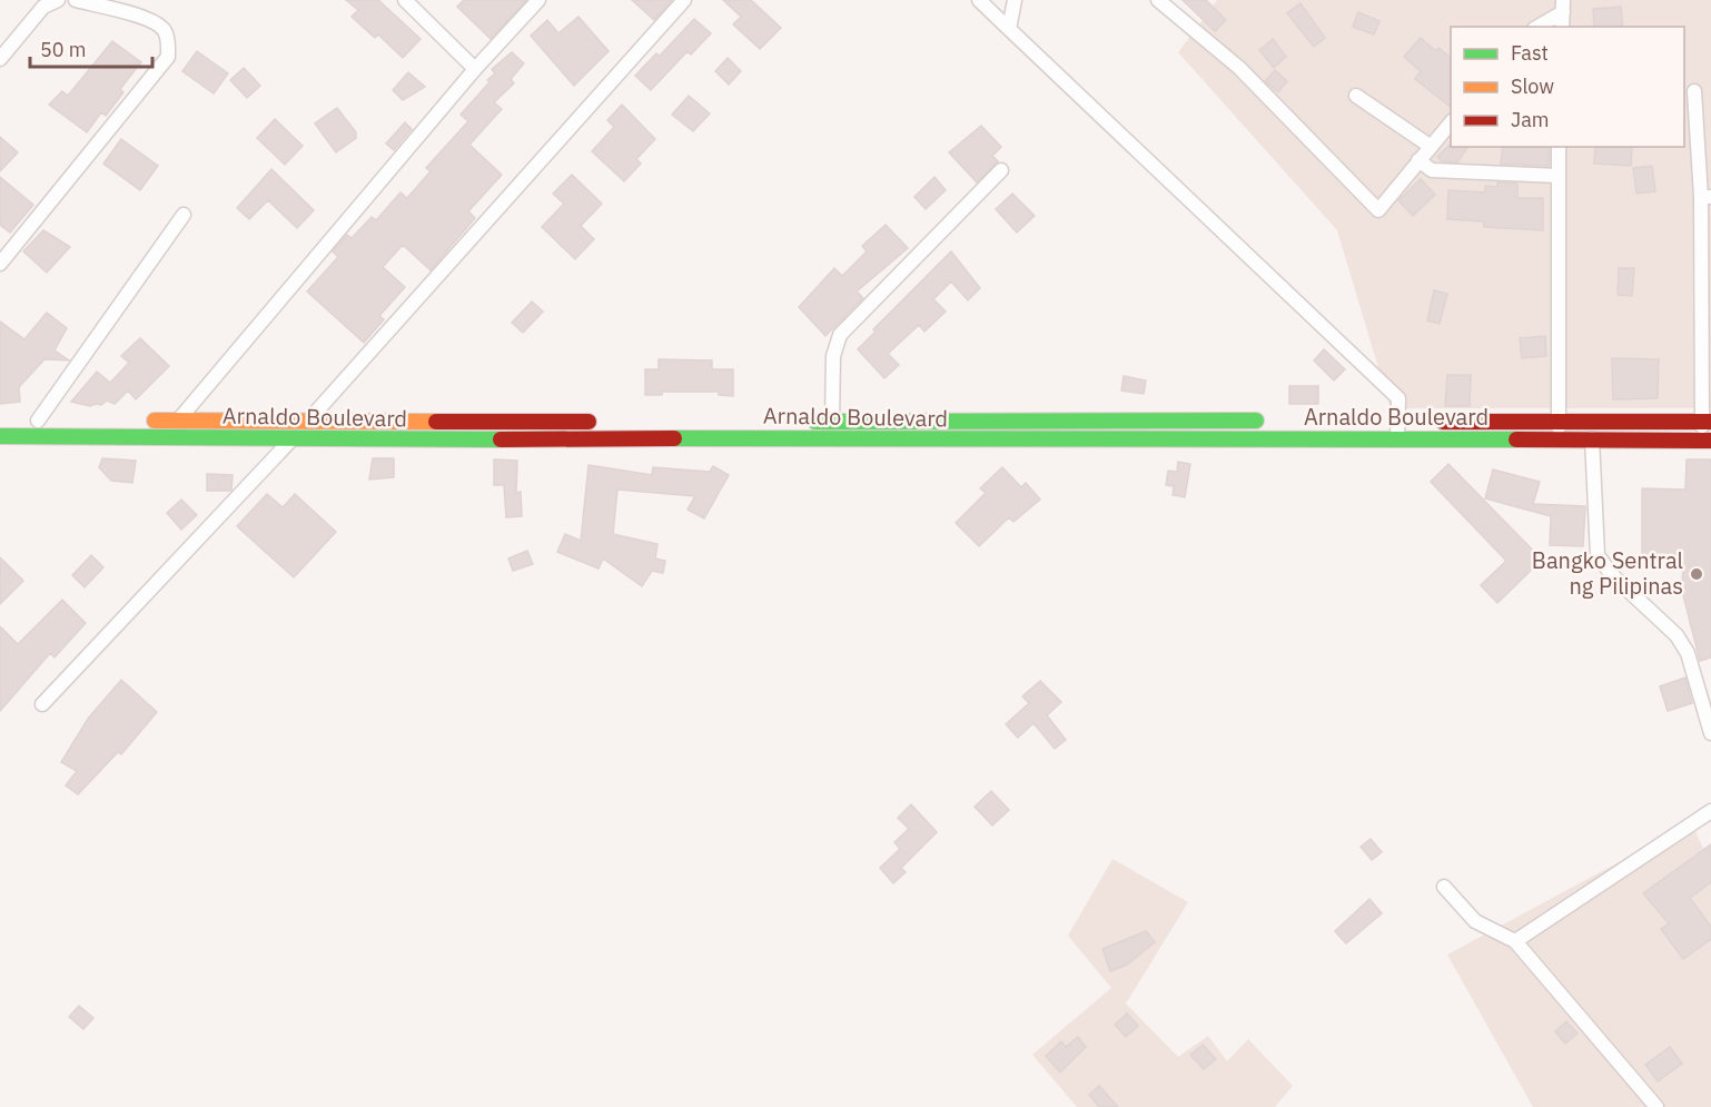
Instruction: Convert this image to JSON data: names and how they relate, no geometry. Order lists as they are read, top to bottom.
{
  "streets": {
    "highway": ["Arnaldo Boulevard"]
  },
  "places": ["Bangko Sentral ng Pilipinas"],
  "legend": ["Fast", "Slow", "Jam"],
  "scale_bar": "50 m"
}
